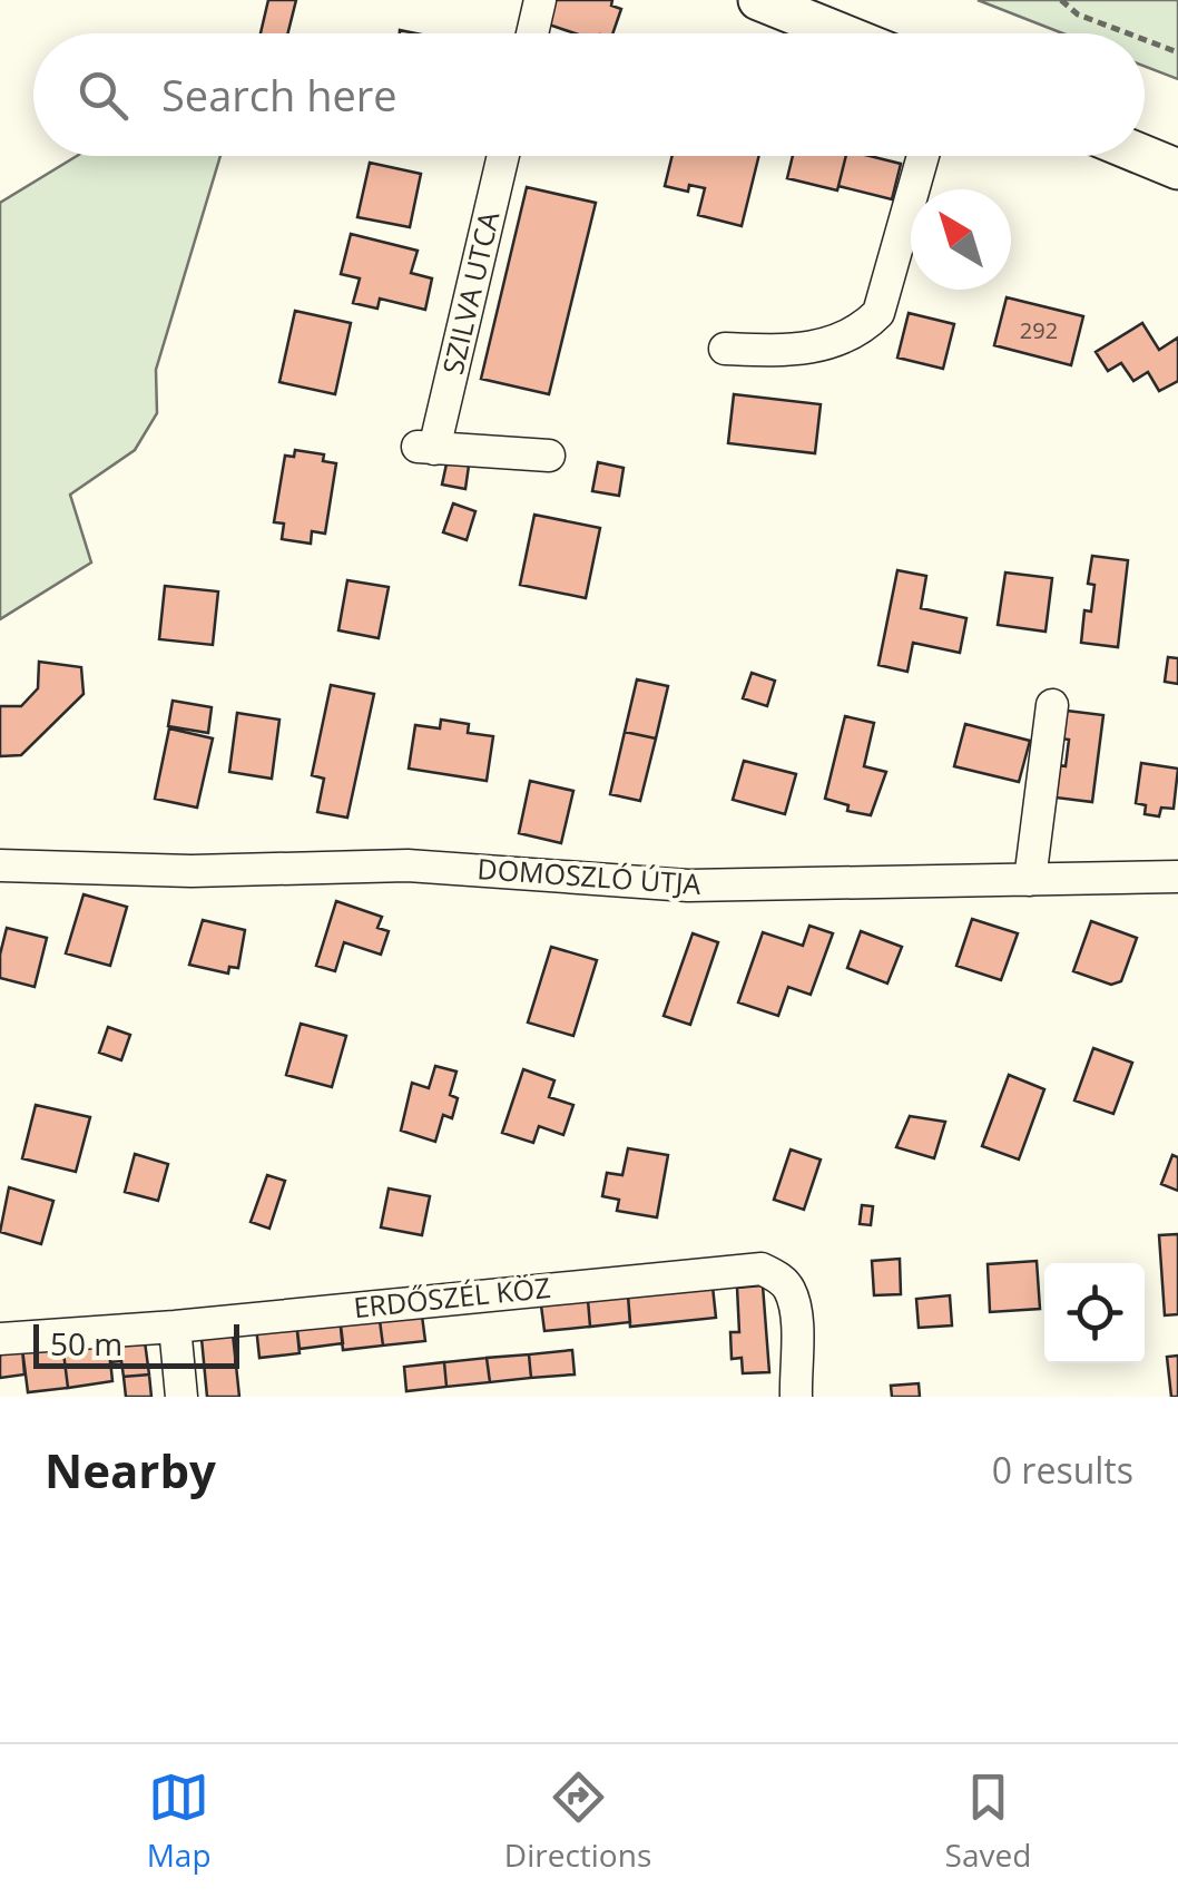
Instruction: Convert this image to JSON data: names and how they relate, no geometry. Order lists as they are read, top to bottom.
{
  "streets": {
    "street": ["SZILVA UTCA", "DOMOSZLÓ ÚTJA", "ERDŐSZÉL KÖZ"]
  },
  "house_numbers": ["292"],
  "scale_bar": "50 m",
  "north": "top left",
  "page": {
    "search": "Search here",
    "scale": "50 m",
    "heading": ["Nearby", "0 results"],
    "nav": ["Map", "Directions", "Saved"]
  }
}
